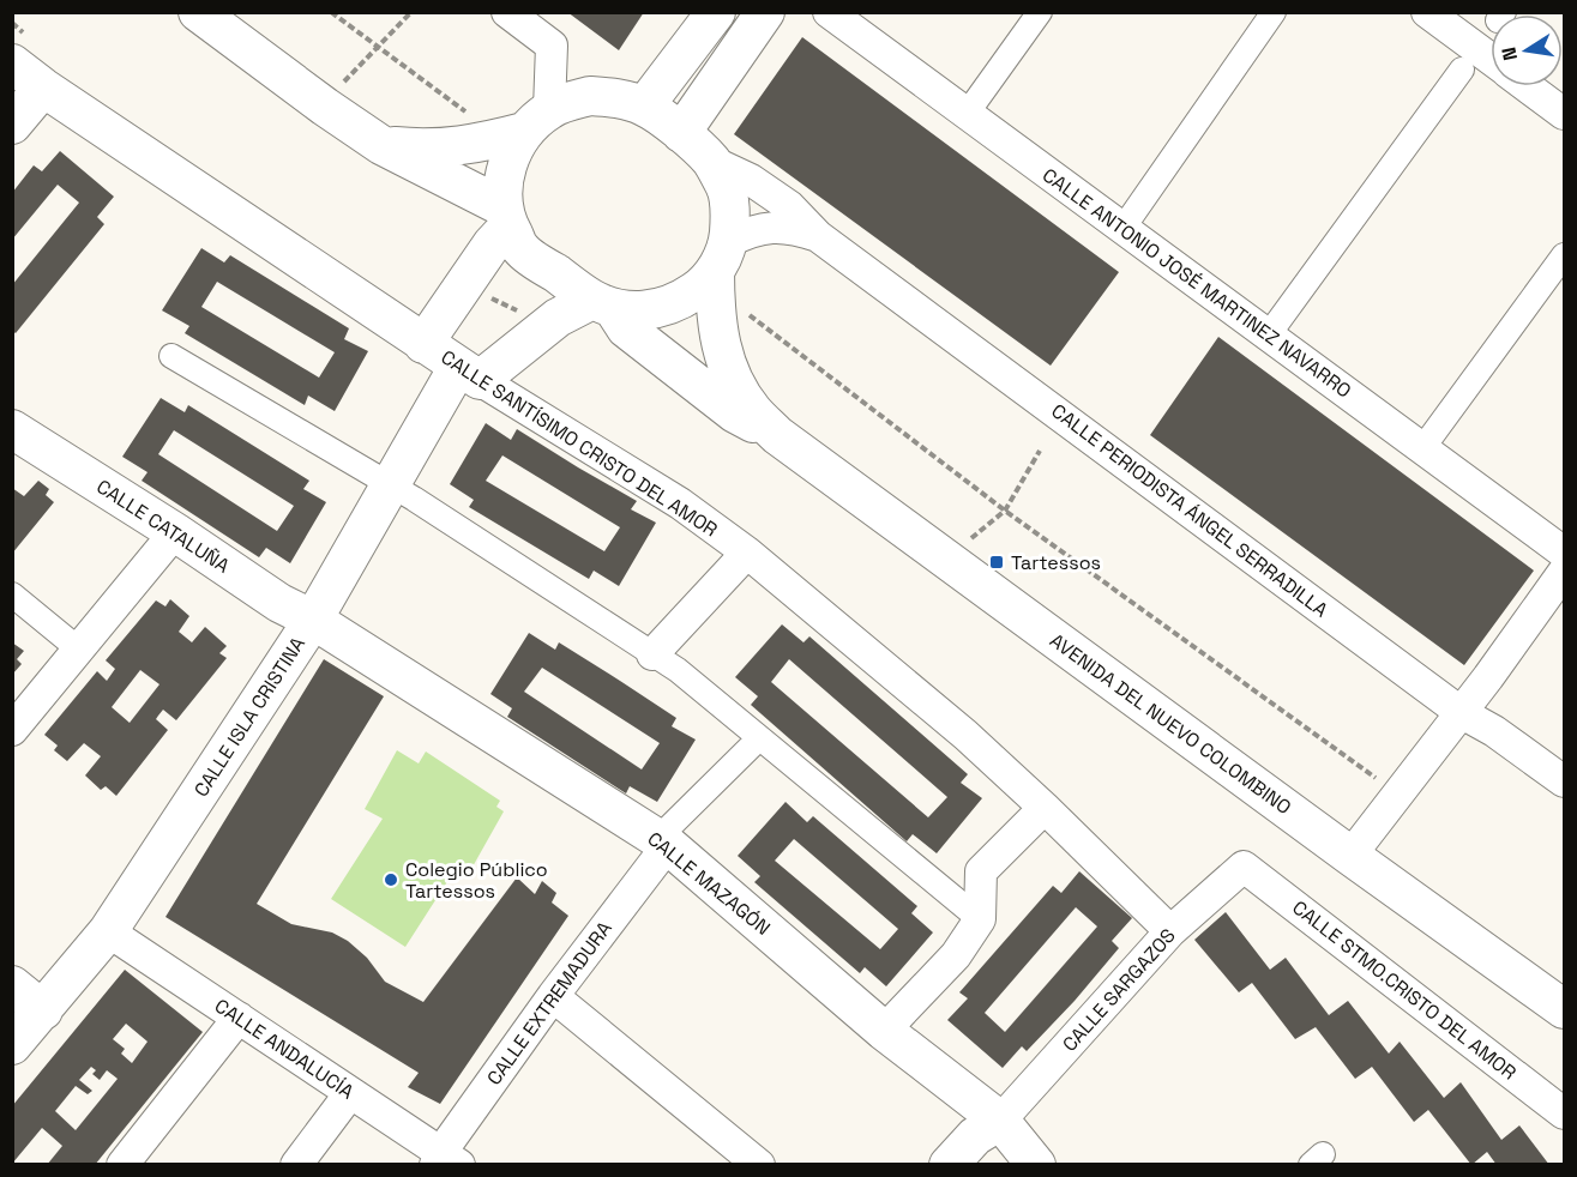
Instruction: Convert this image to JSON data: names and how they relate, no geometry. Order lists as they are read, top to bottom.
{
  "streets": {
    "street": [
      "CALLE ANTONIO JOSÉ MARTINEZ NAVARRO",
      "CALLE SANTÍSIMO CRISTO DEL AMOR",
      "CALLE PERIODISTA ÁNGEL SERRADILLA",
      "CALLE CATALUÑA",
      "CALLE ISLA CRISTINA",
      "AVENIDA DEL NUEVO COLOMBINO",
      "CALLE MAZAGÓN",
      "CALLE SARGAZOS",
      "CALLE STMO.CRISTO DEL AMOR",
      "CALLE EXTREMADURA",
      "CALLE ANDALUCÍA"
    ]
  },
  "crossings": [
    ["CALLE SANTÍSIMO CRISTO DEL AMOR", "CALLE ISLA CRISTINA"],
    ["CALLE SANTÍSIMO CRISTO DEL AMOR", "CALLE SARGAZOS"],
    ["CALLE PERIODISTA ÁNGEL SERRADILLA", "AVENIDA DEL NUEVO COLOMBINO"],
    ["CALLE CATALUÑA", "CALLE ISLA CRISTINA"],
    ["CALLE CATALUÑA", "CALLE MAZAGÓN"],
    ["CALLE ISLA CRISTINA", "CALLE MAZAGÓN"],
    ["CALLE ISLA CRISTINA", "CALLE ANDALUCÍA"],
    ["CALLE MAZAGÓN", "CALLE SARGAZOS"],
    ["CALLE MAZAGÓN", "CALLE EXTREMADURA"],
    ["CALLE SARGAZOS", "CALLE STMO.CRISTO DEL AMOR"],
    ["CALLE EXTREMADURA", "CALLE ANDALUCÍA"]
  ],
  "places": {
    "transit": ["Tartessos"],
    "other": ["Colegio Público Tartessos"]
  },
  "north": "left"
}
